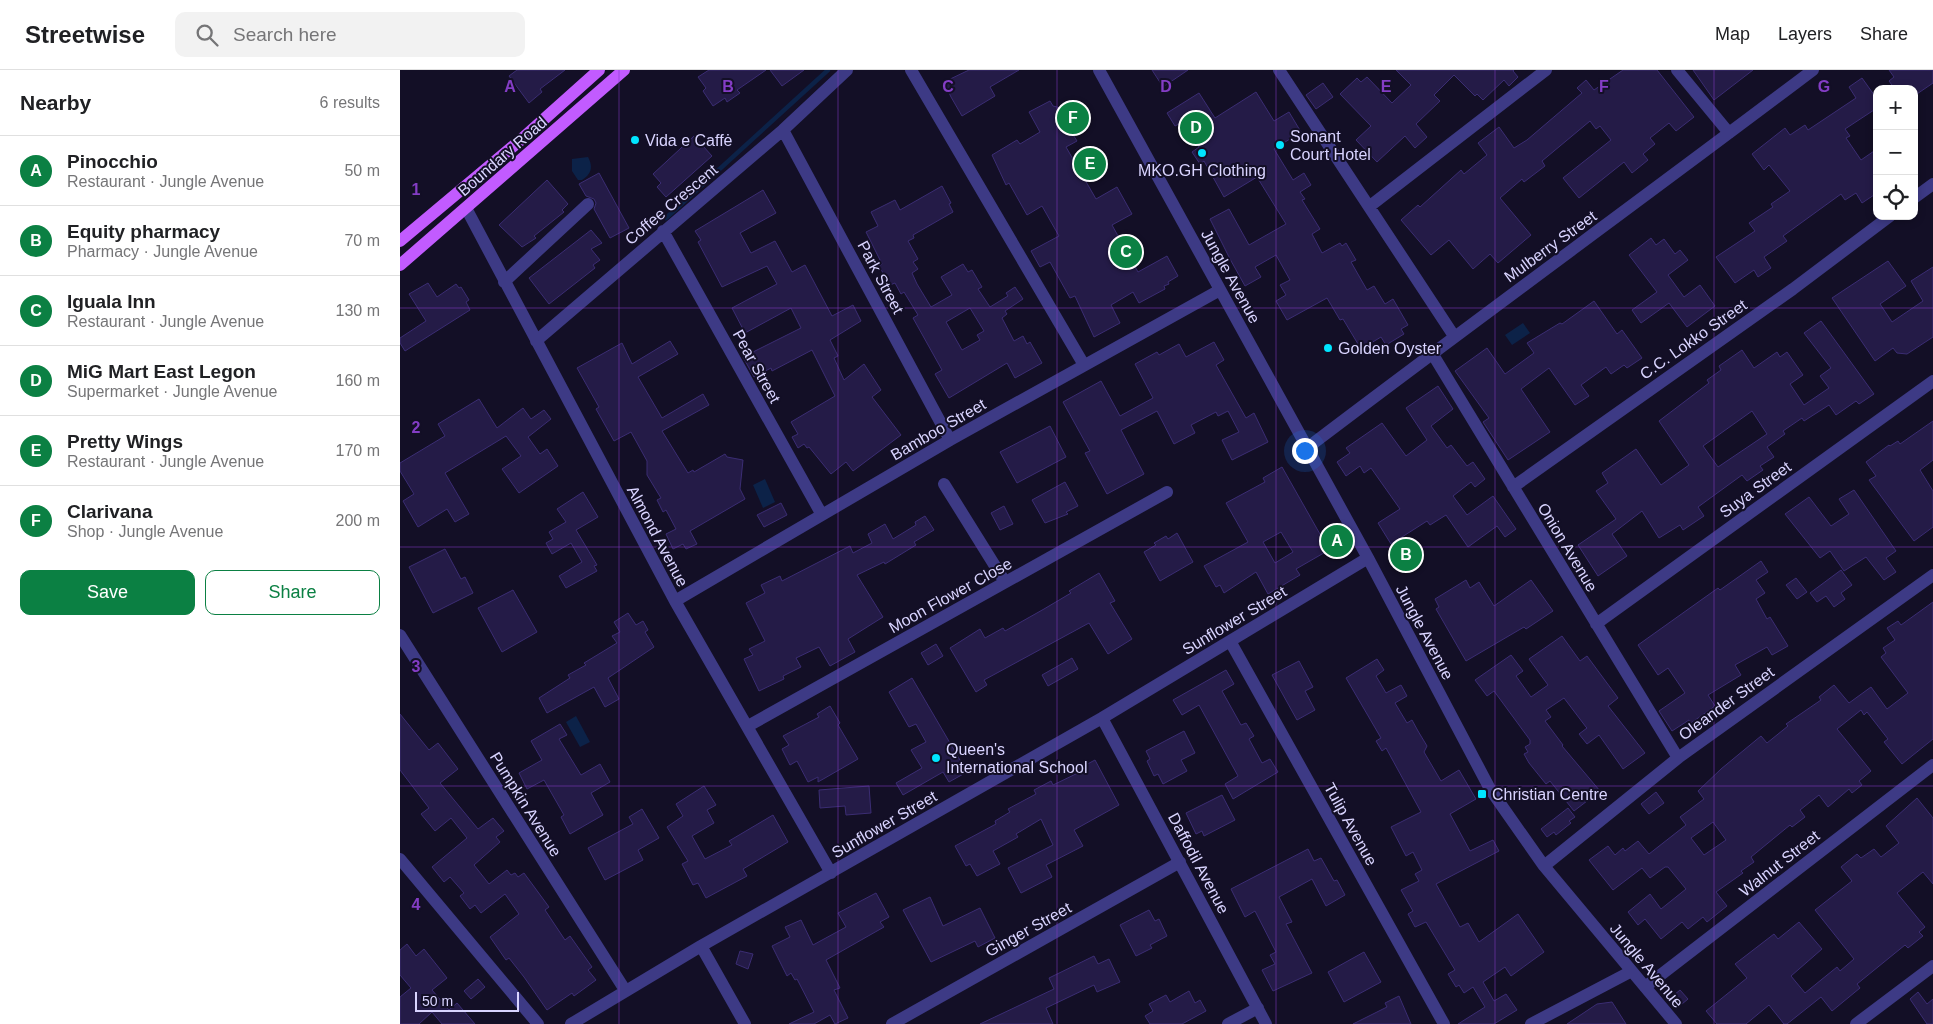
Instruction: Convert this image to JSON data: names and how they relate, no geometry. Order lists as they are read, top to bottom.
{
  "streets": {
    "main road": ["Boundary Road"],
    "street": [
      "Coffee Crescent",
      "Mulberry Street",
      "Jungle Avenue",
      "Park Street",
      "C.C. Lokko Street",
      "Pear Street",
      "Bamboo Street",
      "Suya Street",
      "Almond Avenue",
      "Onion Avenue",
      "Moon Flower Close",
      "Sunflower Street",
      "Oleander Street",
      "Pumpkin Avenue",
      "Tulip Avenue",
      "Daffodil Avenue",
      "Walnut Street",
      "Ginger Street"
    ]
  },
  "crossings": [
    ["Boundary Road", "Almond Avenue"],
    ["Coffee Crescent", "Park Street"],
    ["Coffee Crescent", "Pear Street"],
    ["Coffee Crescent", "Almond Avenue"],
    ["Mulberry Street", "Jungle Avenue"],
    ["Mulberry Street", "Onion Avenue"],
    ["Jungle Avenue", "Bamboo Street"],
    ["Jungle Avenue", "Sunflower Street"],
    ["Jungle Avenue", "Oleander Street"],
    ["Jungle Avenue", "Walnut Street"],
    ["Park Street", "Bamboo Street"],
    ["C.C. Lokko Street", "Onion Avenue"],
    ["Pear Street", "Bamboo Street"],
    ["Bamboo Street", "Almond Avenue"],
    ["Suya Street", "Onion Avenue"],
    ["Almond Avenue", "Moon Flower Close"],
    ["Almond Avenue", "Sunflower Street"],
    ["Onion Avenue", "Oleander Street"],
    ["Sunflower Street", "Pumpkin Avenue"],
    ["Sunflower Street", "Tulip Avenue"],
    ["Sunflower Street", "Daffodil Avenue"],
    ["Daffodil Avenue", "Ginger Street"]
  ],
  "places": {
    "other": [
      "Vida e Caffė",
      "Sonant Court Hotel",
      "MKO.GH Clothing",
      "Golden Oyster",
      "Queen's International School"
    ],
    "transit": ["Christian Centre"]
  },
  "scale_bar": "50 m",
  "page": {
    "header": "Streetwise",
    "search": "Search here",
    "nav": ["Map", "Layers", "Share"],
    "heading": ["Nearby", "6 results"],
    "map_buttons": ["+", "−"],
    "pins": [
      "F",
      "D",
      "E",
      "C",
      "A",
      "B"
    ],
    "list": [
      {
        "mark": "A",
        "name": "Pinocchio",
        "note": "Restaurant · Jungle Avenue",
        "value": "50 m"
      },
      {
        "mark": "B",
        "name": "Equity pharmacy",
        "note": "Pharmacy · Jungle Avenue",
        "value": "70 m"
      },
      {
        "mark": "C",
        "name": "Iguala Inn",
        "note": "Restaurant · Jungle Avenue",
        "value": "130 m"
      },
      {
        "mark": "D",
        "name": "MiG Mart East Legon",
        "note": "Supermarket · Jungle Avenue",
        "value": "160 m"
      },
      {
        "mark": "E",
        "name": "Pretty Wings",
        "note": "Restaurant · Jungle Avenue",
        "value": "170 m"
      },
      {
        "mark": "F",
        "name": "Clarivana",
        "note": "Shop · Jungle Avenue",
        "value": "200 m"
      }
    ],
    "buttons": ["Save", "Share"],
    "scale": "50 m"
  },
  "grid": {
    "columns": [
      "A",
      "B",
      "C",
      "D",
      "E",
      "F",
      "G"
    ],
    "rows": [
      "1",
      "2",
      "3",
      "4"
    ]
  }
}
